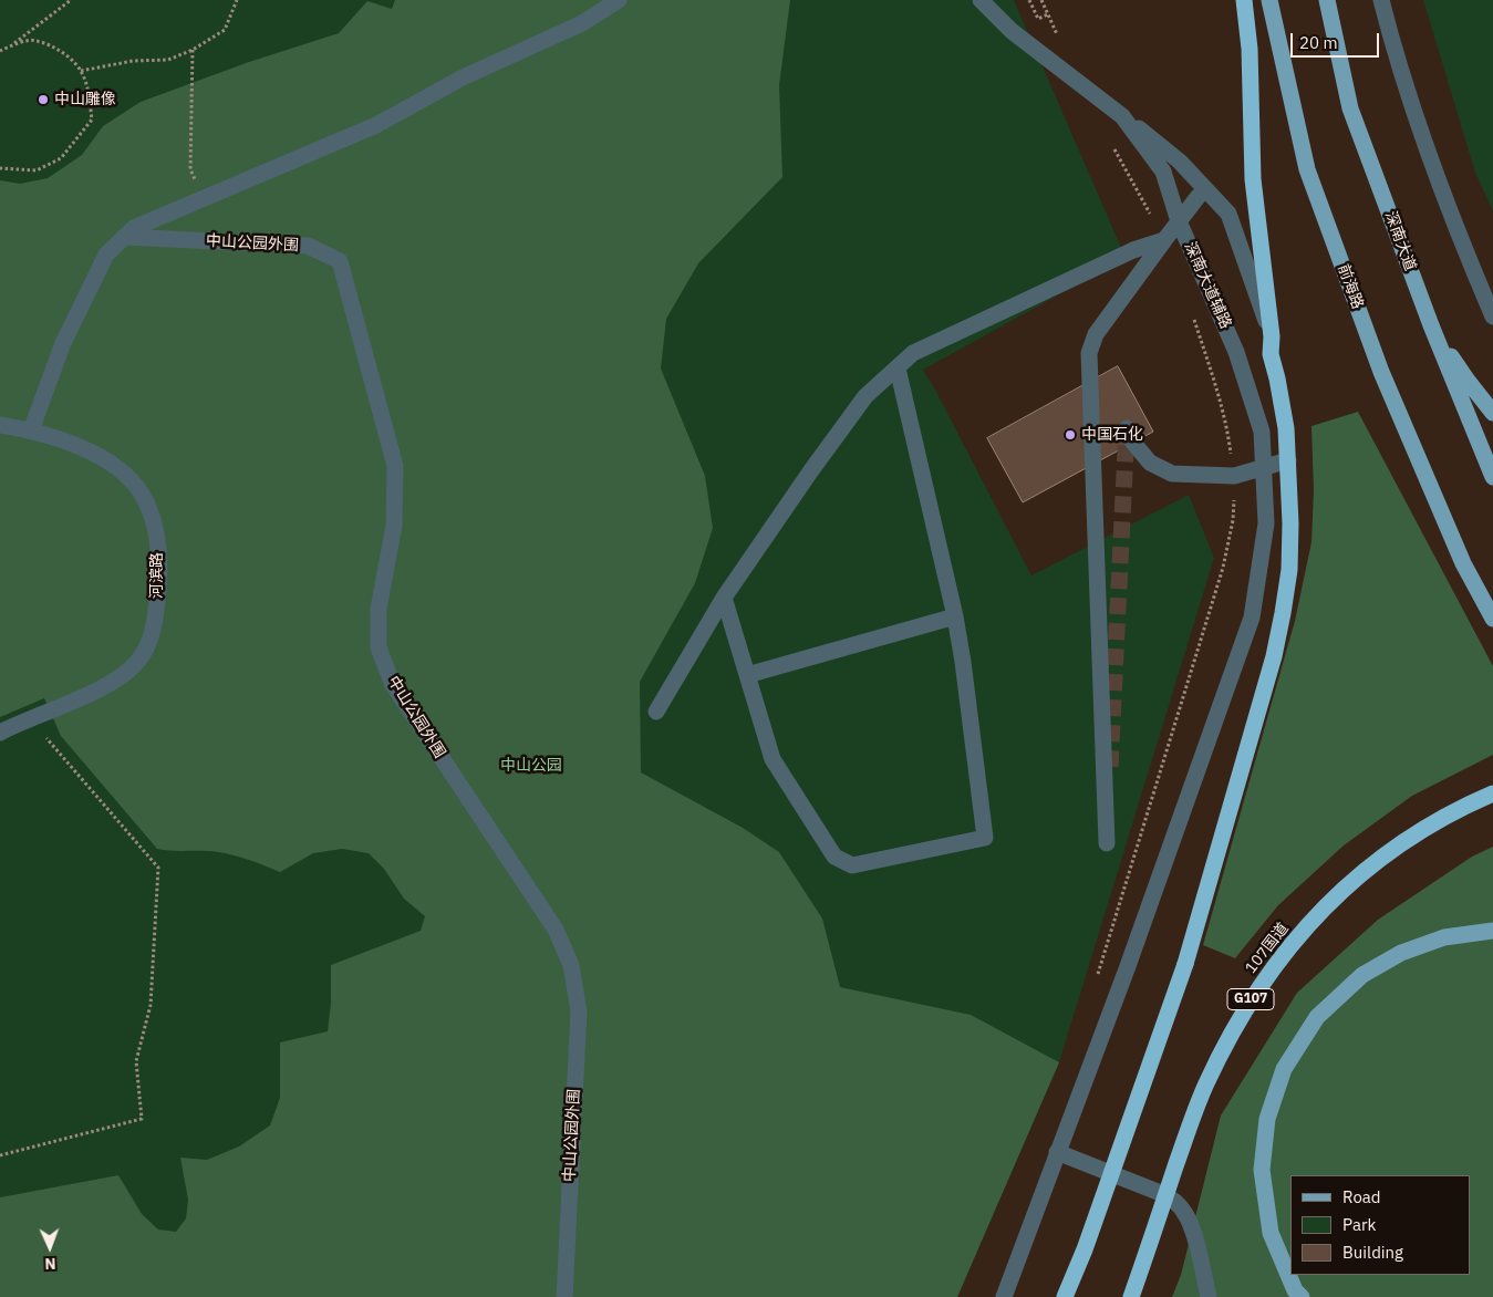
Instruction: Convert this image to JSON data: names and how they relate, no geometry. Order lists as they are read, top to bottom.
{
  "streets": {
    "highway": ["107国道", "G107"],
    "main road": ["深南大道", "前海路"],
    "street": ["中山公园外围", "深南大道辅路", "河滨路"]
  },
  "parks": ["中山公园"],
  "places": ["中山雕像", "中国石化"],
  "legend": ["Road", "Park", "Building"],
  "scale_bar": "20 m",
  "north": "bottom"
}
